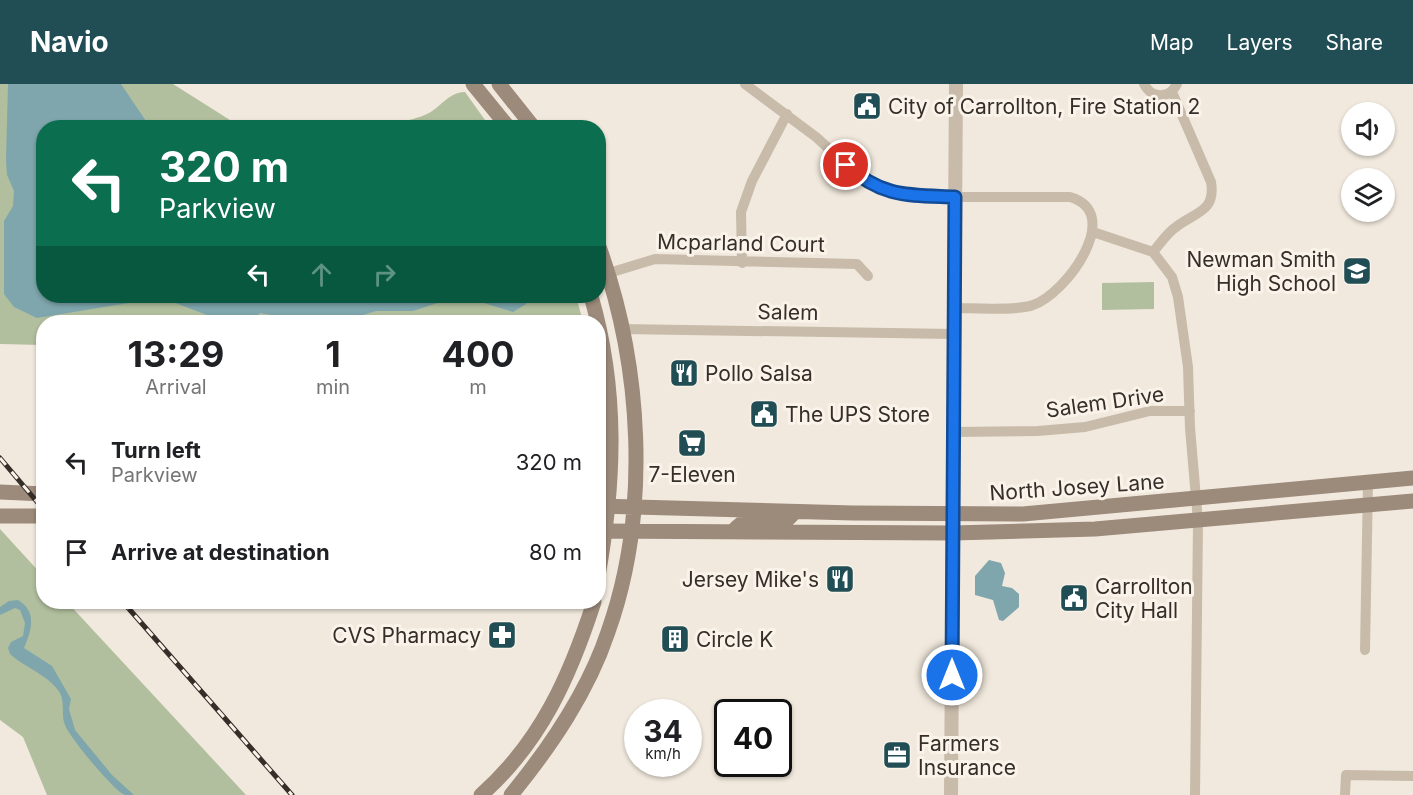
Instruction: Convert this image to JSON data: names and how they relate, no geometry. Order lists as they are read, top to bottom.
{
  "streets": {
    "main road": ["North Josey Lane"],
    "street": ["Mcparland Court", "Salem", "Salem Drive"]
  },
  "places": {
    "public building": ["City of Carrollton, Fire Station 2", "The UPS Store", "Carrollton City Hall"],
    "school or university": ["Newman Smith High School"],
    "restaurant": ["Pollo Salsa", "Jersey Mike's"],
    "supermarket": ["7-Eleven"],
    "pharmacy": ["CVS Pharmacy"],
    "building": ["Circle K"],
    "office": ["Farmers Insurance"]
  },
  "page": {
    "header": "Navio",
    "nav": ["Map", "Layers", "Share"],
    "turn": ["320 m", "Parkview"],
    "eta": [
      "13:29",
      "Arrival",
      "1",
      "min",
      "400",
      "m"
    ],
    "list": [
      {
        "name": "Turn left",
        "note": "Parkview",
        "value": "320 m"
      },
      {
        "name": "Arrive at destination",
        "value": "80 m"
      }
    ],
    "speed": "34 km/h",
    "limit": "40"
  }
}
